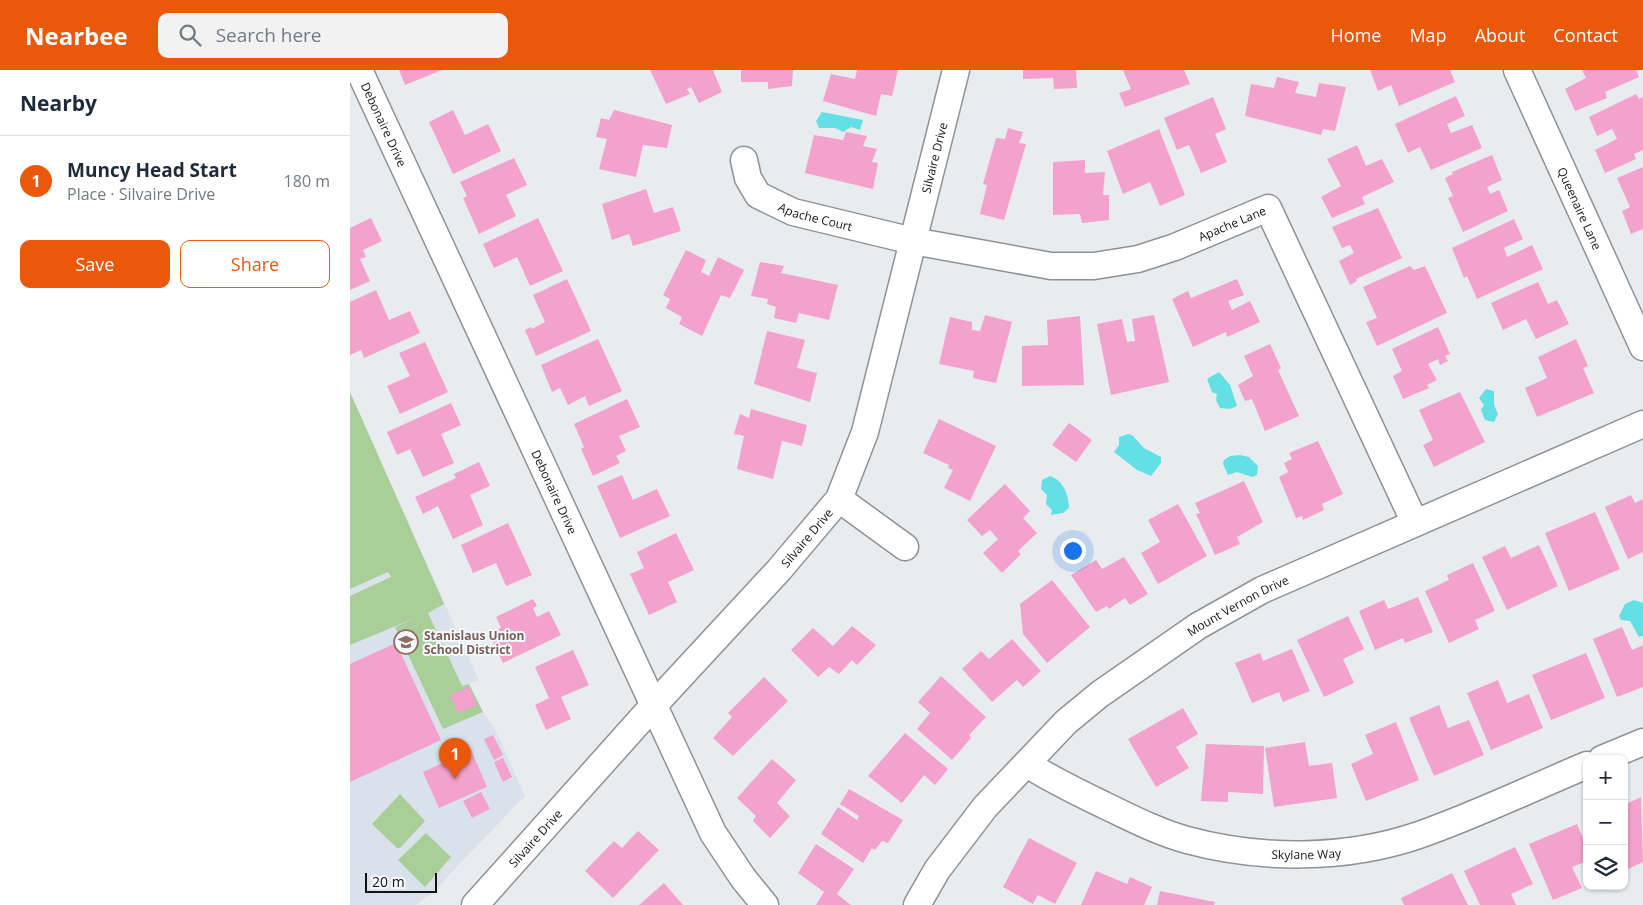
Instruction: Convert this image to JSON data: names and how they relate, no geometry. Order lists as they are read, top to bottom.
{
  "streets": {
    "street": [
      "Debonaire Drive",
      "Silvaire Drive",
      "Queenaire Lane",
      "Apache Court",
      "Apache Lane",
      "Mount Vernon Drive",
      "Skylane Way"
    ]
  },
  "crossings": [
    ["Debonaire Drive", "Silvaire Drive"],
    ["Silvaire Drive", "Apache Court"],
    ["Silvaire Drive", "Apache Lane"],
    ["Apache Court", "Apache Lane"],
    ["Apache Lane", "Mount Vernon Drive"],
    ["Mount Vernon Drive", "Skylane Way"]
  ],
  "places": {
    "school or university": ["Stanislaus Union School District"]
  },
  "scale_bar": "20 m",
  "page": {
    "header": "Nearbee",
    "search": "Search here",
    "nav": [
      "Home",
      "Map",
      "About",
      "Contact"
    ],
    "heading": "Nearby",
    "list": [
      {
        "mark": "1",
        "name": "Muncy Head Start",
        "note": "Place · Silvaire Drive",
        "value": "180 m"
      }
    ],
    "buttons": ["Save", "Share"],
    "pins": "1",
    "map_buttons": ["+", "−"],
    "scale": "20 m"
  }
}
